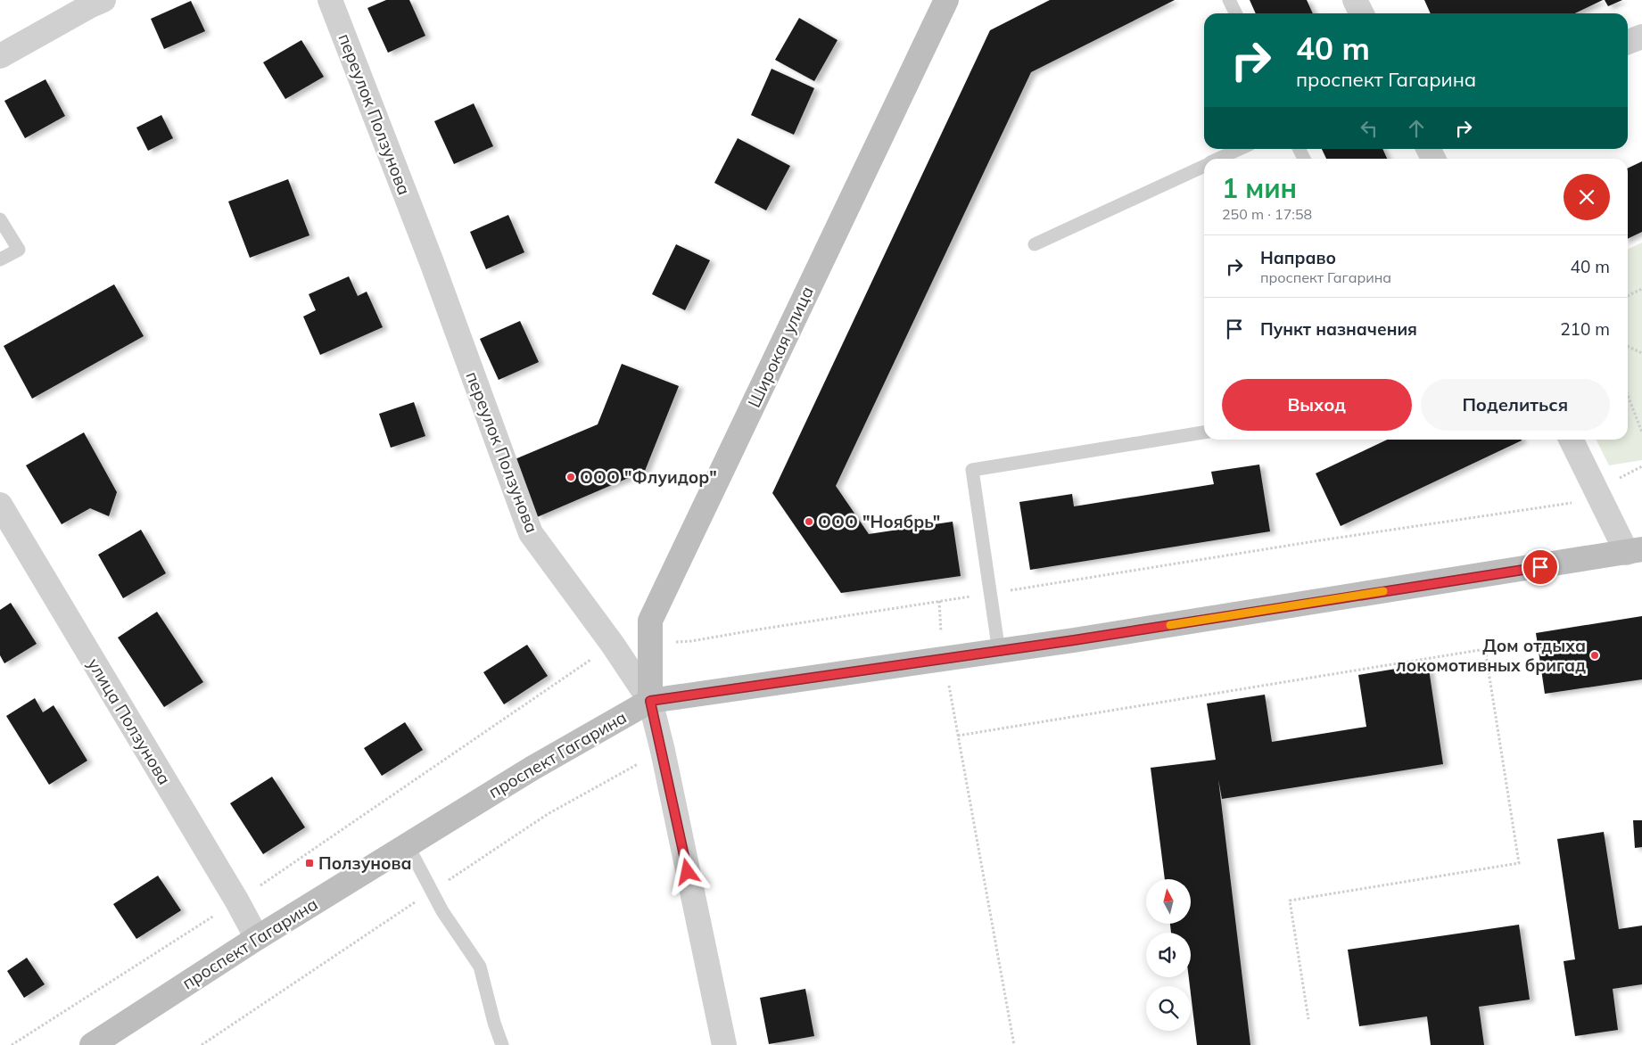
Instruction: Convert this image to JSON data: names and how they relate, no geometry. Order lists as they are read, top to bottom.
{
  "streets": {
    "main road": ["Широкая улица", "проспект Гагарина"],
    "street": ["переулок Ползунова", "улица Ползунова"]
  },
  "crossings": [
    ["переулок Ползунова", "Широкая улица"],
    ["переулок Ползунова", "проспект Гагарина"],
    ["Широкая улица", "проспект Гагарина"],
    ["улица Ползунова", "проспект Гагарина"]
  ],
  "places": {
    "other": ["ООО \"Флуидор\"", "ООО \"Ноябрь\"", "Дом отдыха локомотивных бригад"],
    "transit": ["Ползунова"]
  },
  "north": "top",
  "page": {
    "turn": ["40 m", "проспект Гагарина"],
    "heading": ["1 мин", "250 m · 17:58"],
    "list": [
      {
        "name": "Направо",
        "note": "проспект Гагарина",
        "value": "40 m"
      },
      {
        "name": "Пункт назначения",
        "value": "210 m"
      }
    ],
    "buttons": ["Выход", "Поделиться"]
  }
}
